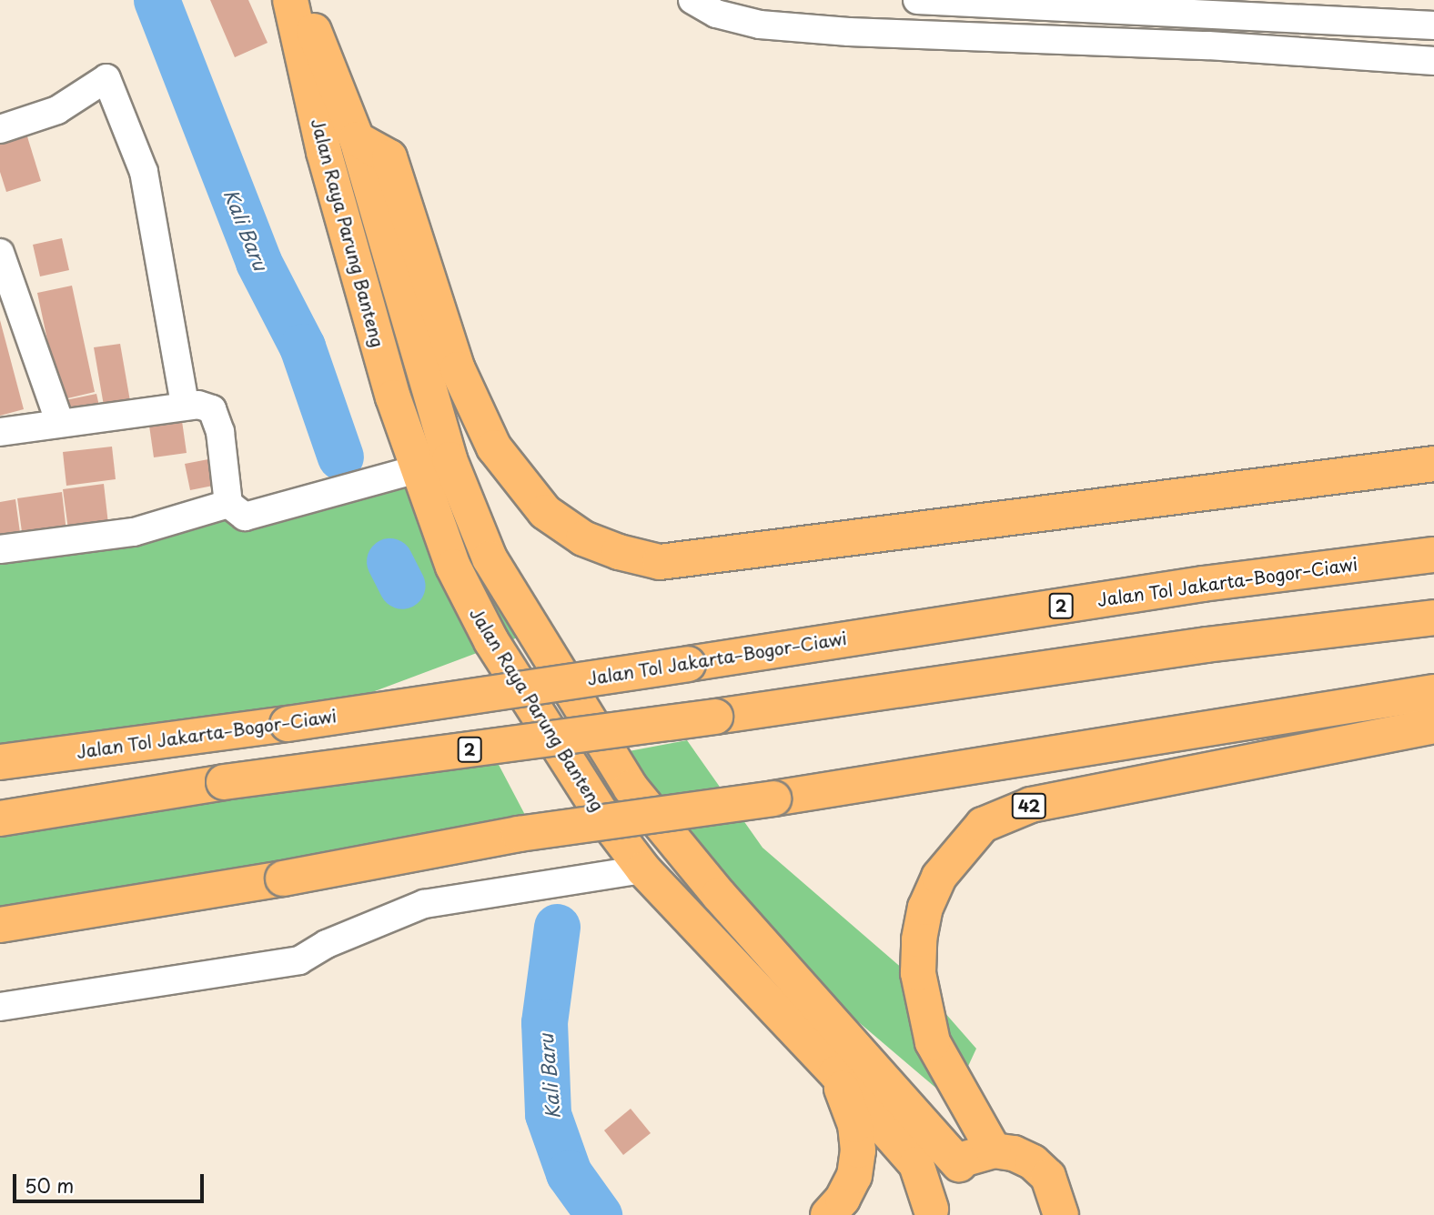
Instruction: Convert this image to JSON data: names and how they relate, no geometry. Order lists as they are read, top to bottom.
{
  "streets": {
    "main road": [
      "Jalan Raya Parung Banteng",
      "Jalan Tol Jakarta–Bogor–Ciawi",
      "2",
      "42"
    ]
  },
  "water": ["Kali Baru"],
  "scale_bar": "50 m"
}
